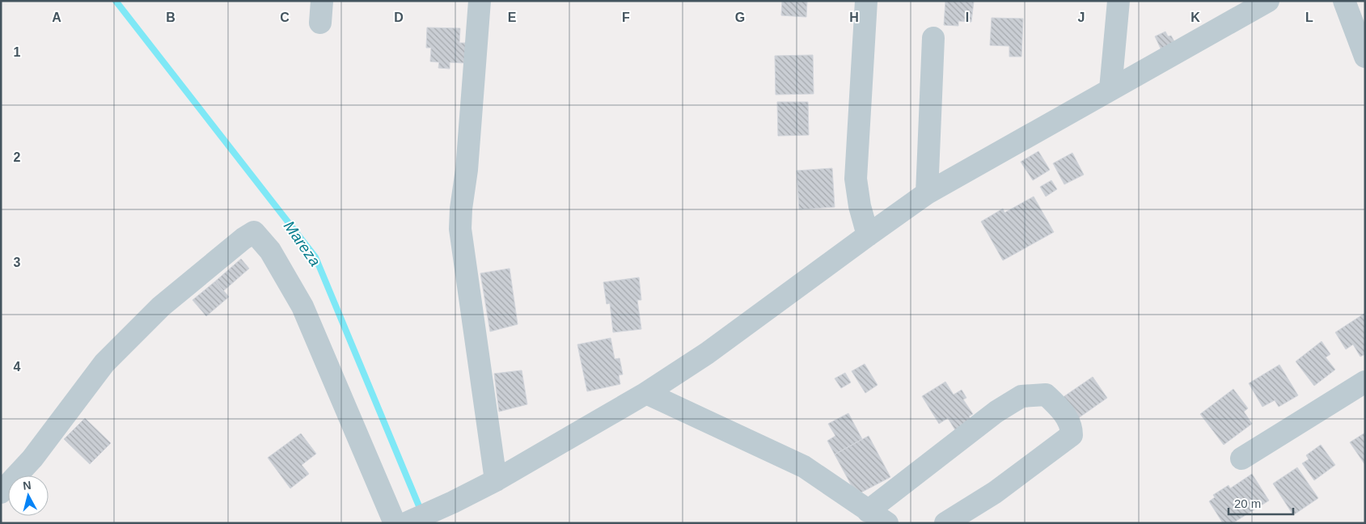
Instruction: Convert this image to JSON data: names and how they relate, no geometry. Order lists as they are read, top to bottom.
{
  "water": ["Mareza"],
  "scale_bar": "20 m",
  "north": "top",
  "grid": {
    "columns": [
      "A",
      "B",
      "C",
      "D",
      "E",
      "F",
      "G",
      "H",
      "I",
      "J",
      "K",
      "L"
    ],
    "rows": [
      "1",
      "2",
      "3",
      "4"
    ]
  }
}
